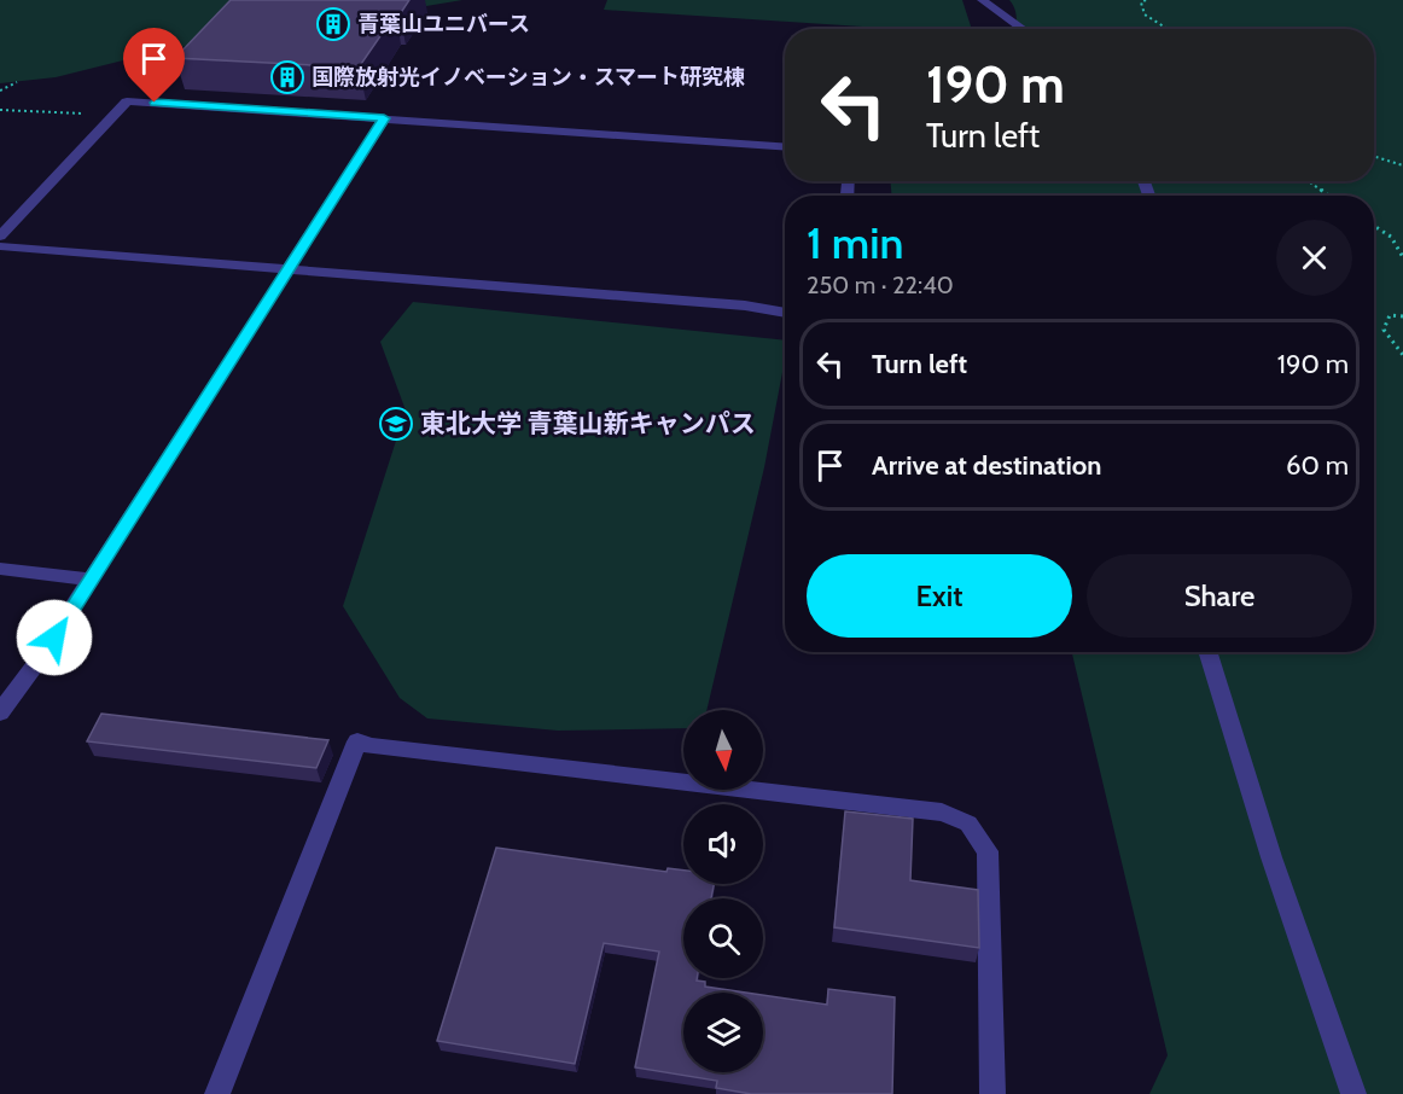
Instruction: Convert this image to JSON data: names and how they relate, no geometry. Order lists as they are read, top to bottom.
{
  "places": {
    "building": ["青葉山ユニバース", "国際放射光イノベーション・スマート研究棟"],
    "school or university": ["東北大学 青葉山新キャンパス"]
  },
  "north": "bottom",
  "page": {
    "turn": ["190 m", "Turn left"],
    "heading": ["1 min", "250 m · 22:40"],
    "list": [
      {
        "name": "Turn left",
        "value": "190 m"
      },
      {
        "name": "Arrive at destination",
        "value": "60 m"
      }
    ],
    "buttons": ["Exit", "Share"]
  }
}
